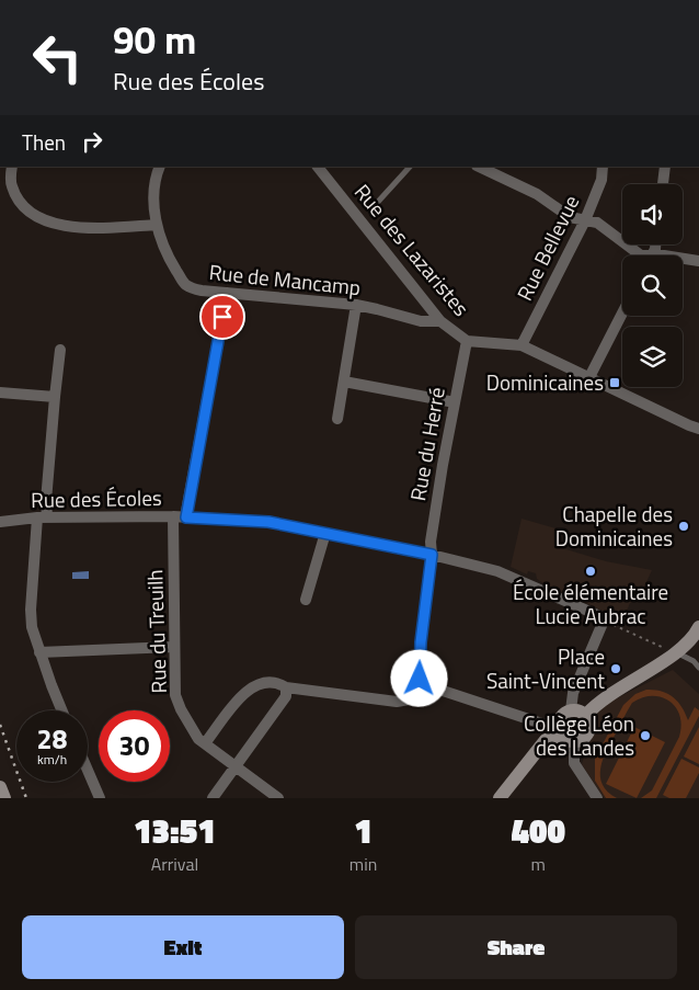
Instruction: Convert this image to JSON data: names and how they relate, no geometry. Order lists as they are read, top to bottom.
{
  "streets": {
    "street": [
      "Rue Bellevue",
      "Rue des Lazaristes",
      "Rue de Mancamp",
      "Rue du Herré",
      "Rue des Écoles",
      "Rue du Treuilh"
    ]
  },
  "crossings": [
    ["Rue Bellevue", "Rue des Lazaristes"],
    ["Rue des Lazaristes", "Rue de Mancamp"],
    ["Rue des Lazaristes", "Rue du Herré"],
    ["Rue du Herré", "Rue des Écoles"],
    ["Rue des Écoles", "Rue du Treuilh"]
  ],
  "places": {
    "transit": ["Dominicaines"],
    "other": [
      "Chapelle des Dominicaines",
      "École élémentaire Lucie Aubrac",
      "Place Saint-Vincent",
      "Collège Léon des Landes"
    ]
  },
  "page": {
    "turn": ["90 m", "Rue des Écoles"],
    "then": "Then",
    "speed": "28 km/h",
    "limit": "30",
    "eta": [
      "13:51",
      "Arrival",
      "1",
      "min",
      "400",
      "m"
    ],
    "buttons": ["Exit", "Share"]
  }
}
